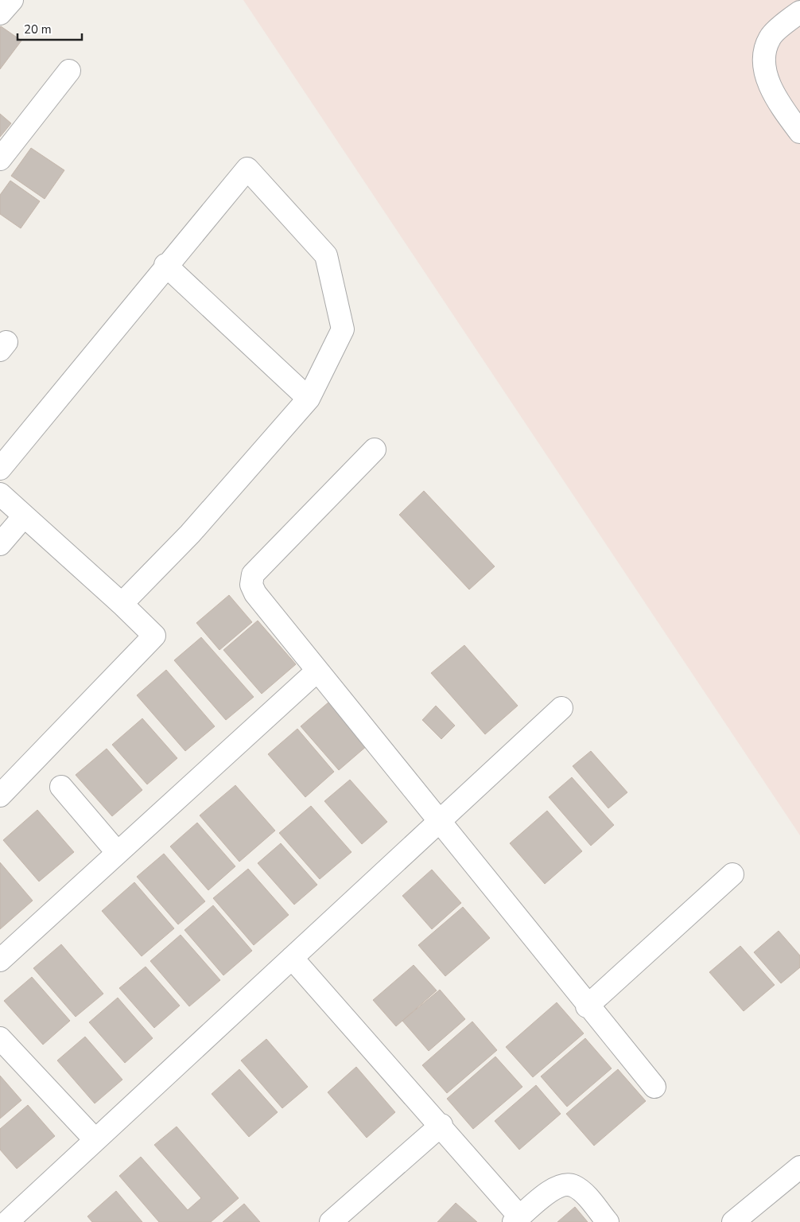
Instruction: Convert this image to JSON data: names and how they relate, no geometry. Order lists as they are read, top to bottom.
{
  "scale_bar": "20 m"
}
